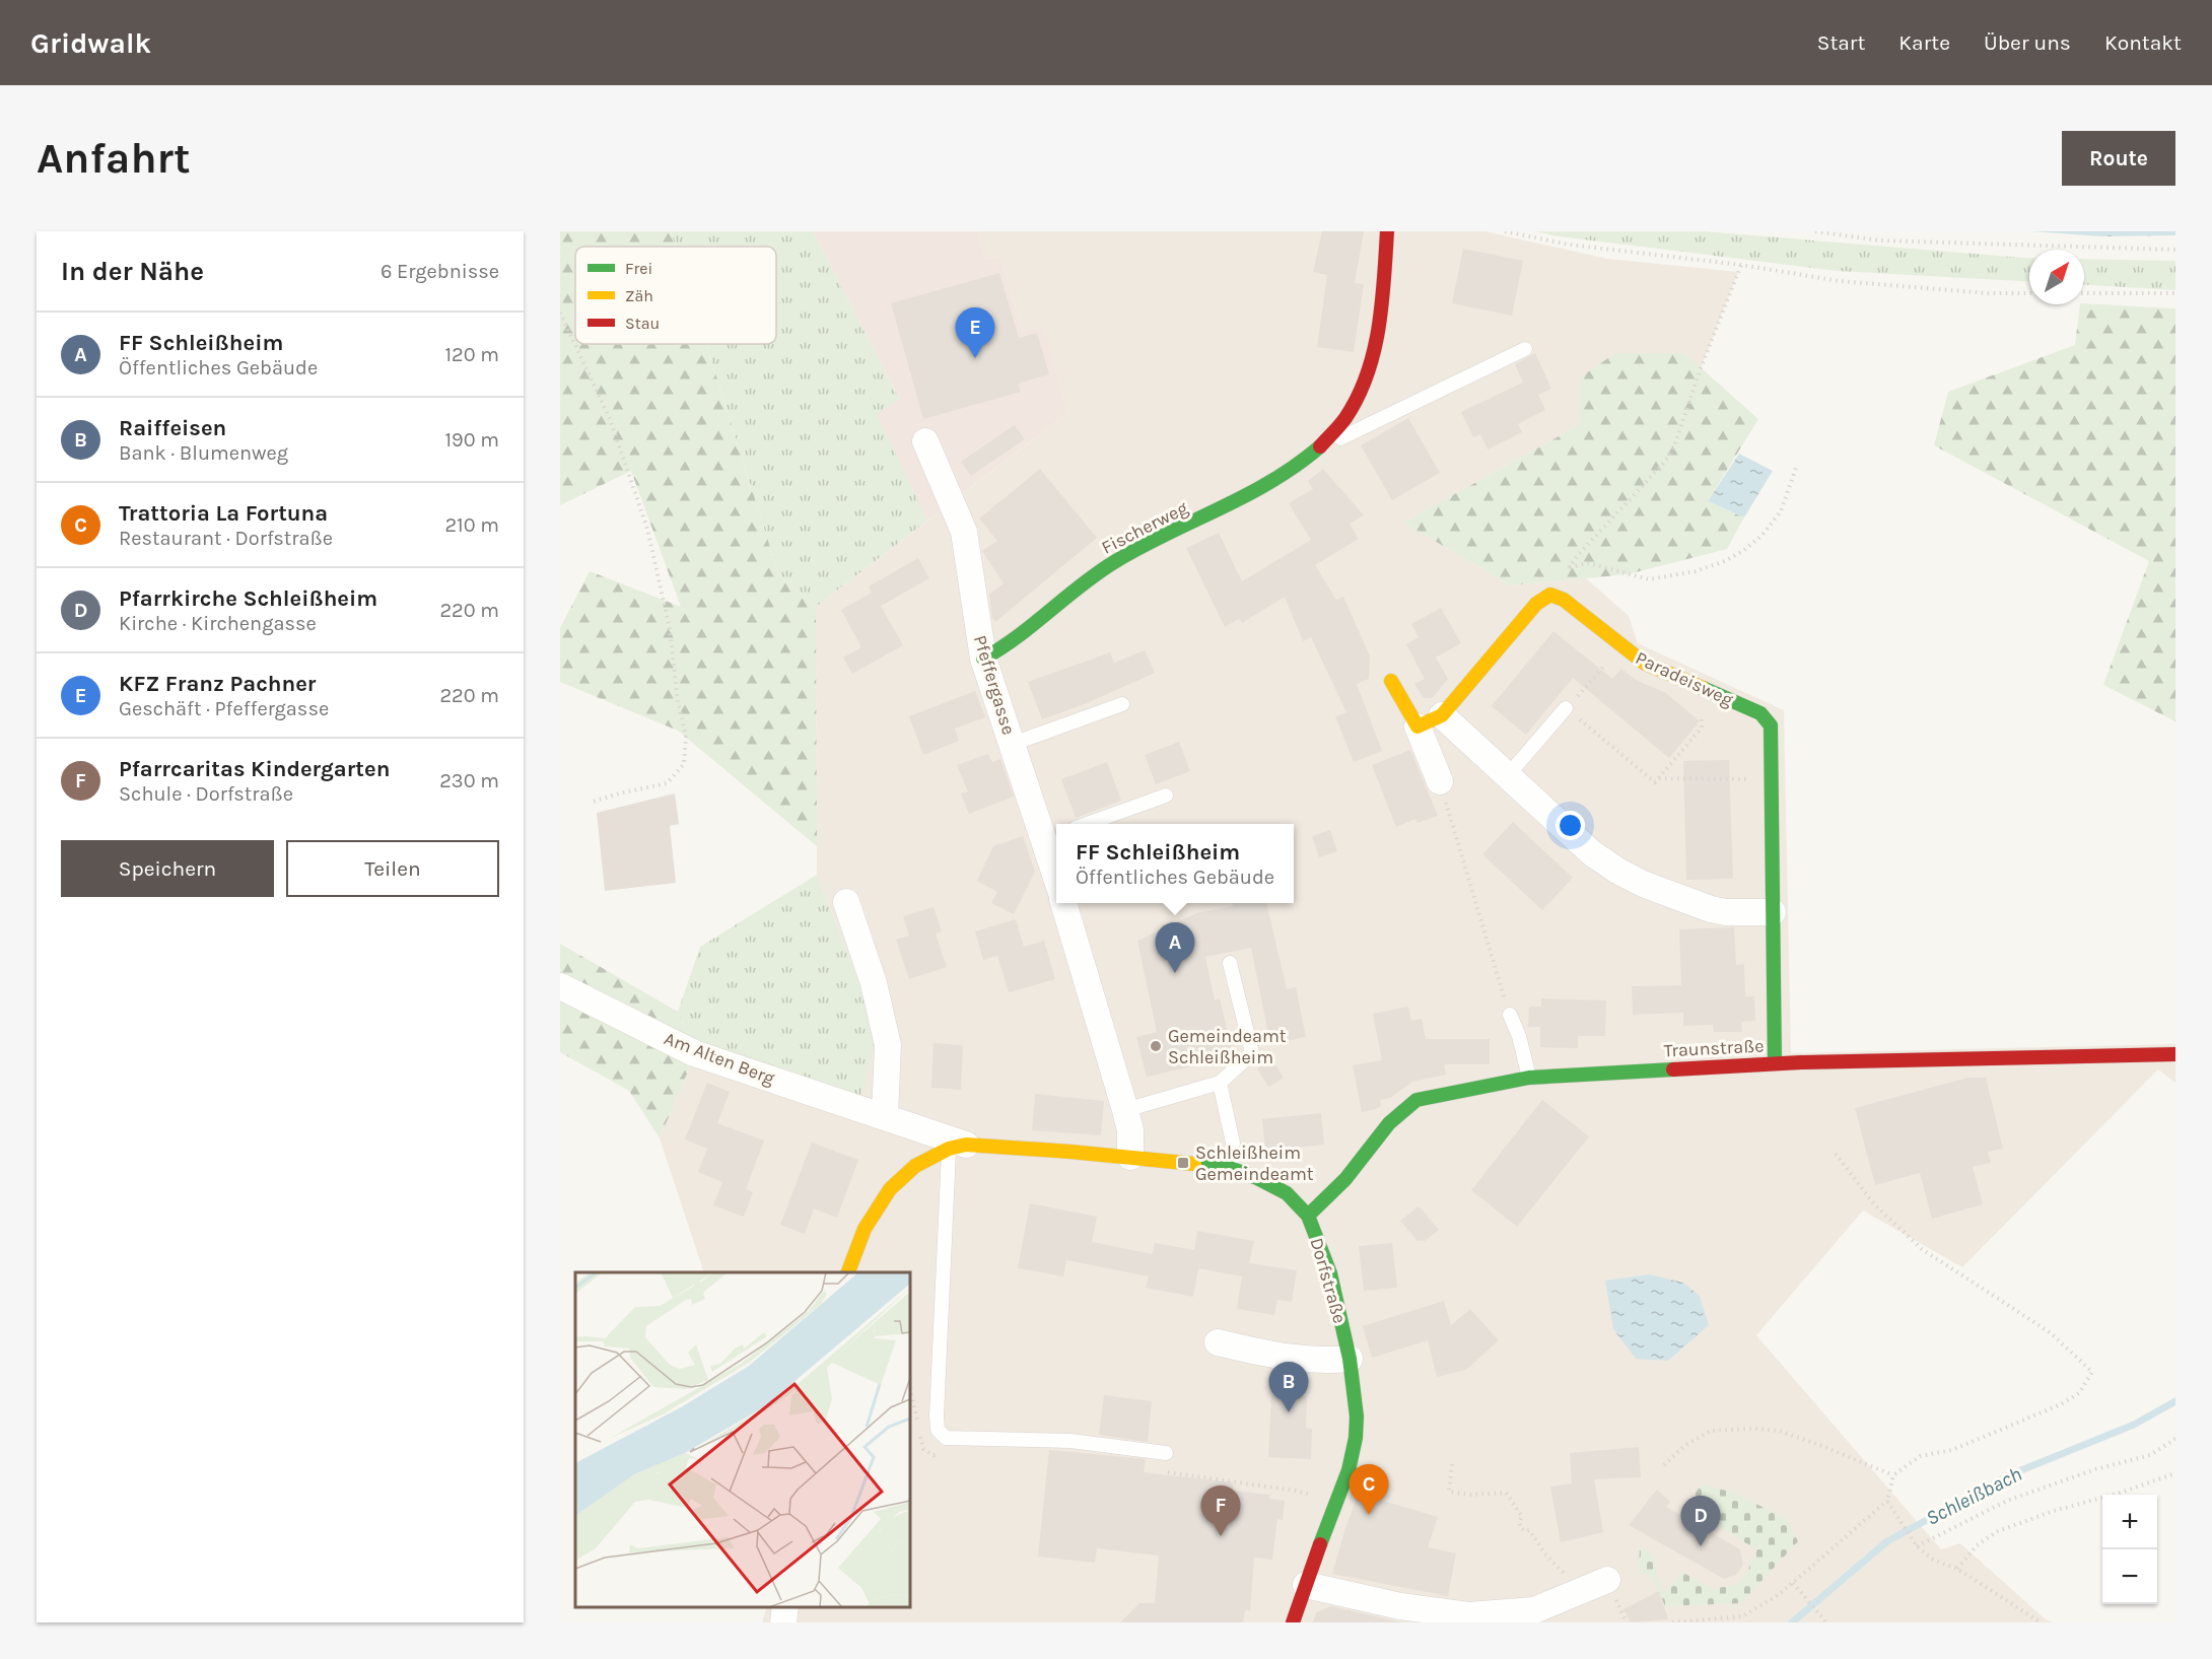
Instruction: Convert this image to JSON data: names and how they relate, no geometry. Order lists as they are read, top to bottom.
{
  "streets": {
    "street": [
      "Fischerweg",
      "Paradeisweg",
      "Pfeffergasse",
      "Traunstraße",
      "Am Alten Berg",
      "Dorfstraße"
    ]
  },
  "crossings": [
    ["Fischerweg", "Pfeffergasse"],
    ["Paradeisweg", "Traunstraße"],
    ["Traunstraße", "Dorfstraße"],
    ["Am Alten Berg", "Dorfstraße"]
  ],
  "water": ["Schleißbach"],
  "places": {
    "other": ["Gemeindeamt Schleißheim"],
    "transit": ["Schleißheim Gemeindeamt"]
  },
  "legend": ["Frei", "Zäh", "Stau"],
  "north": "top right",
  "page": {
    "header": "Gridwalk",
    "nav": [
      "Start",
      "Karte",
      "Über uns",
      "Kontakt"
    ],
    "buttons": [
      "Route",
      ["Speichern", "Teilen"]
    ],
    "title": "Anfahrt",
    "heading": ["In der Nähe", "6 Ergebnisse"],
    "pins": [
      "E",
      "A",
      "B",
      "C",
      "F",
      "D"
    ],
    "list": [
      {
        "mark": "A",
        "name": "FF Schleißheim",
        "note": "Öffentliches Gebäude",
        "value": "120 m"
      },
      {
        "mark": "B",
        "name": "Raiffeisen",
        "note": "Bank · Blumenweg",
        "value": "190 m"
      },
      {
        "mark": "C",
        "name": "Trattoria La Fortuna",
        "note": "Restaurant · Dorfstraße",
        "value": "210 m"
      },
      {
        "mark": "D",
        "name": "Pfarrkirche Schleißheim",
        "note": "Kirche · Kirchengasse",
        "value": "220 m"
      },
      {
        "mark": "E",
        "name": "KFZ Franz Pachner",
        "note": "Geschäft · Pfeffergasse",
        "value": "220 m"
      },
      {
        "mark": "F",
        "name": "Pfarrcaritas Kindergarten",
        "note": "Schule · Dorfstraße",
        "value": "230 m"
      }
    ],
    "popup": ["FF Schleißheim", "Öffentliches Gebäude"],
    "map_buttons": ["+", "−"]
  }
}
